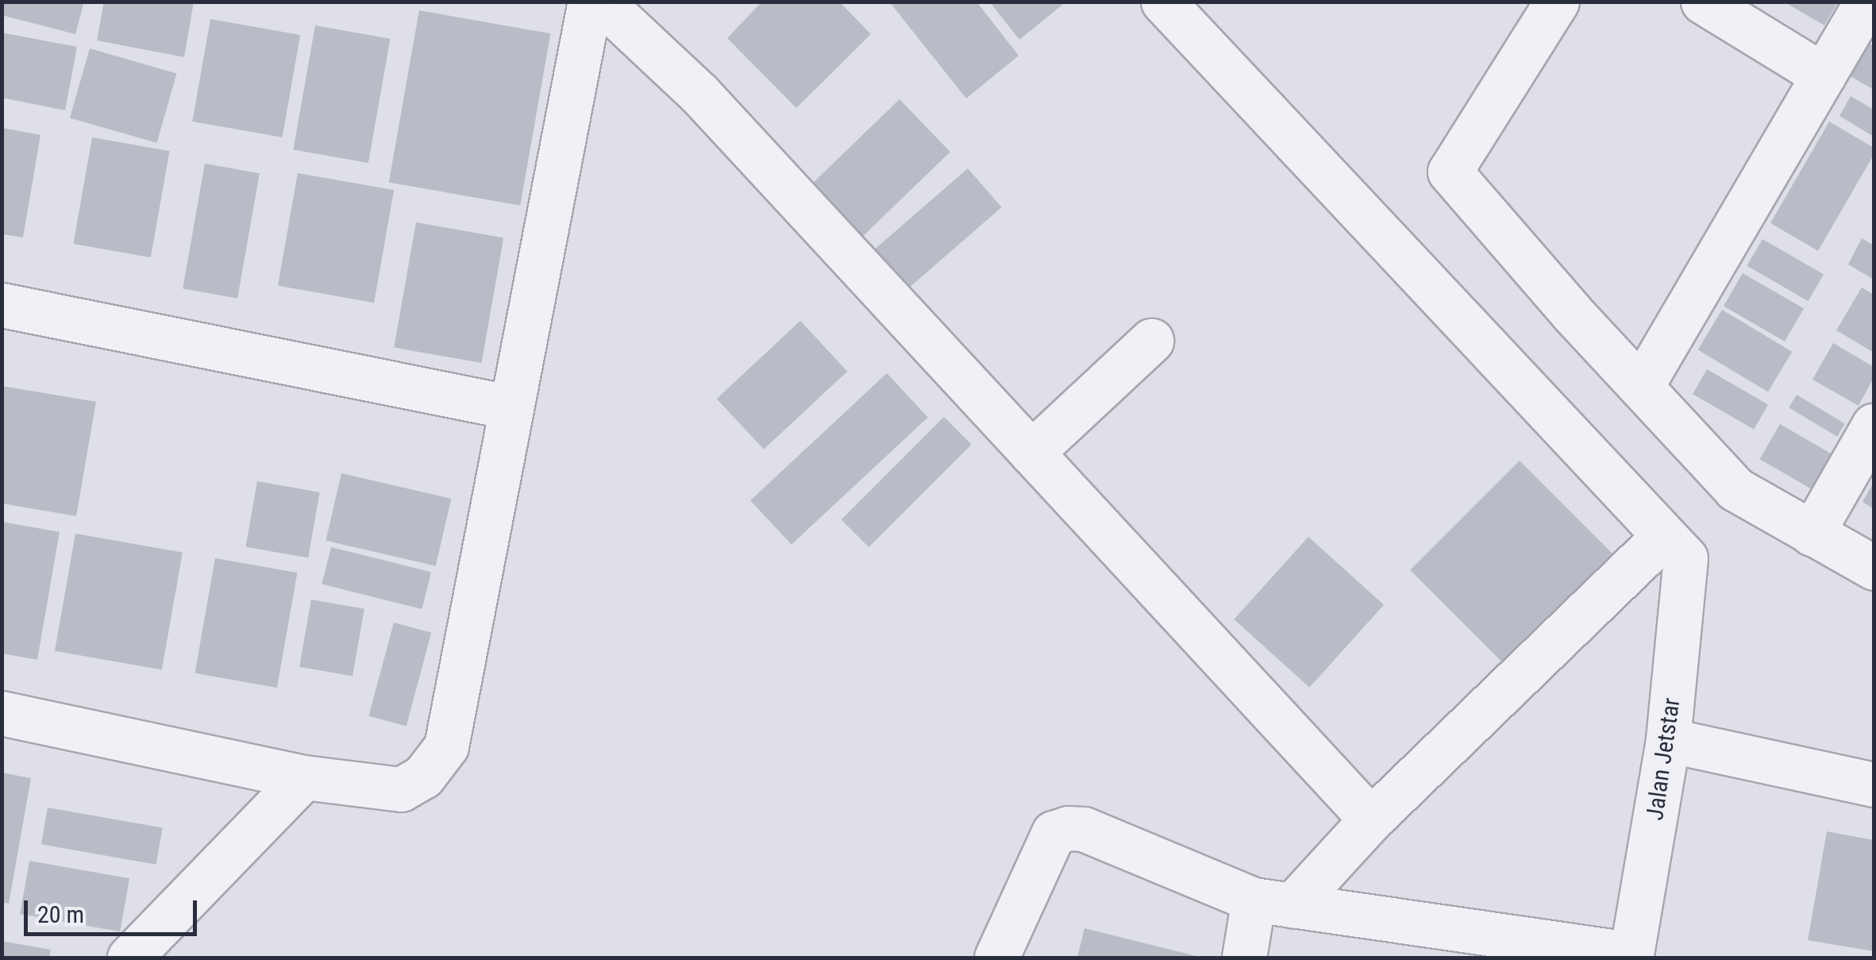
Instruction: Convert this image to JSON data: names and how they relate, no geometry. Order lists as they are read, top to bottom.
{
  "streets": {
    "street": ["Jalan Jetstar"]
  },
  "scale_bar": "20 m"
}
